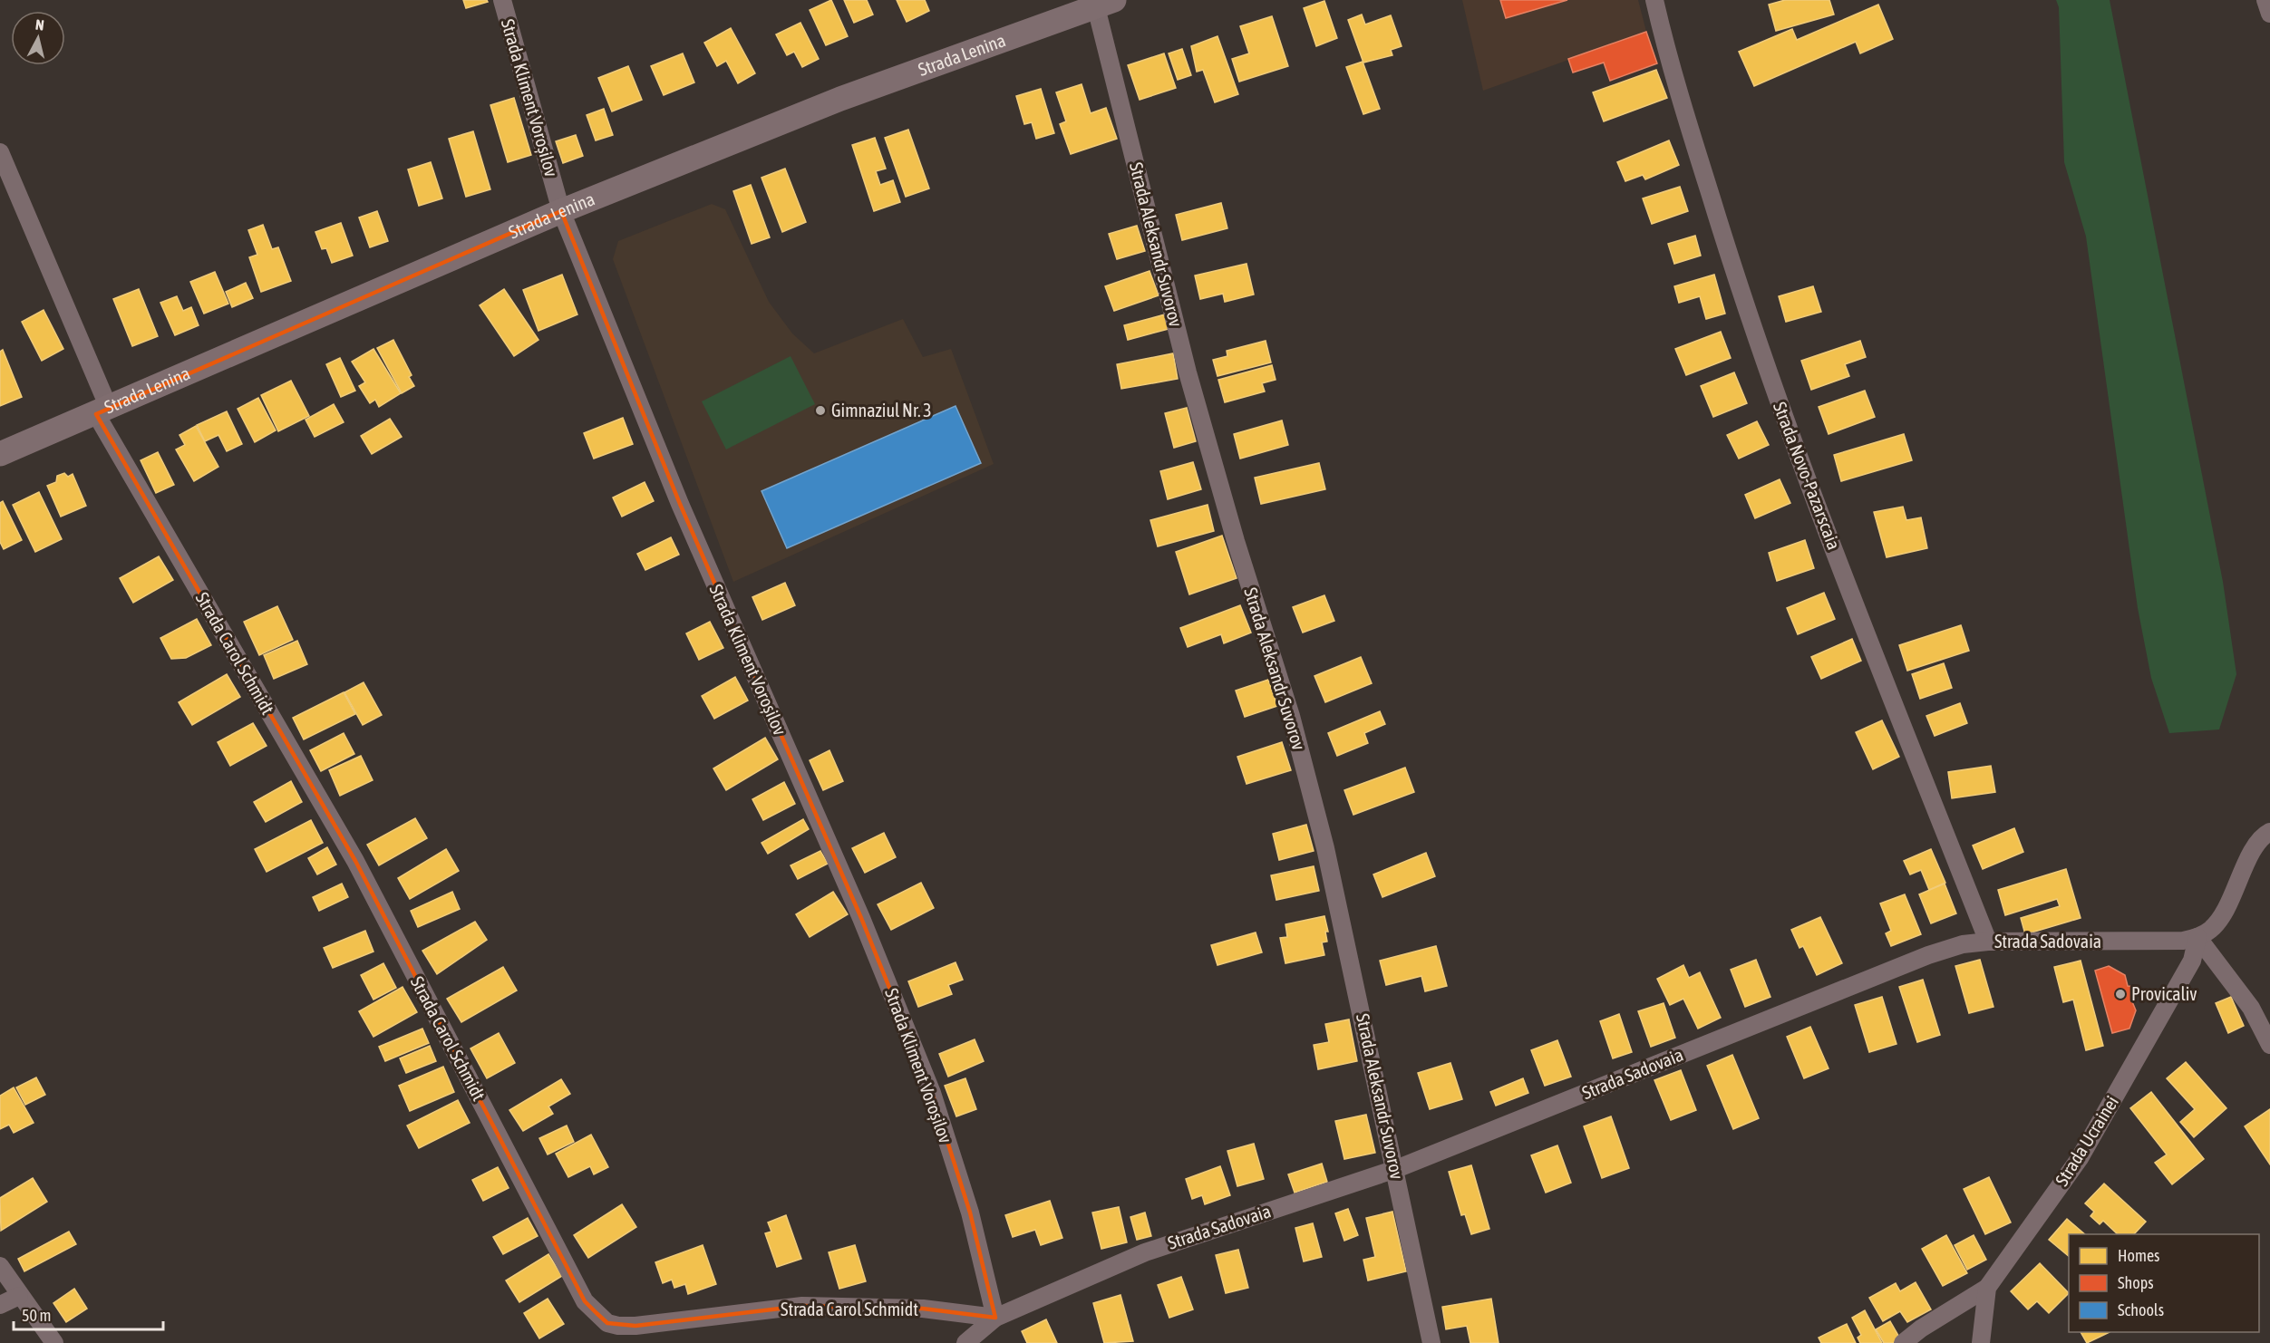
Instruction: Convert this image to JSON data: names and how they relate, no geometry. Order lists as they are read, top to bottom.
{
  "streets": {
    "street": [
      "Strada Lenina",
      "Strada Kliment Voroșilov",
      "Strada Aleksandr Suvorov",
      "Strada Novo-Pazarscaia",
      "Strada Carol Schmidt",
      "Strada Sadovaia",
      "Strada Ucrainei"
    ]
  },
  "crossings": [
    ["Strada Lenina", "Strada Kliment Voroșilov"],
    ["Strada Lenina", "Strada Aleksandr Suvorov"],
    ["Strada Lenina", "Strada Carol Schmidt"],
    ["Strada Kliment Voroșilov", "Strada Carol Schmidt"],
    ["Strada Kliment Voroșilov", "Strada Sadovaia"],
    ["Strada Aleksandr Suvorov", "Strada Sadovaia"],
    ["Strada Novo-Pazarscaia", "Strada Sadovaia"],
    ["Strada Carol Schmidt", "Strada Sadovaia"],
    ["Strada Sadovaia", "Strada Ucrainei"]
  ],
  "places": ["Gimnaziul Nr. 3", "Provicaliv"],
  "legend": ["Homes", "Shops", "Schools"],
  "scale_bar": "50 m",
  "north": "top"
}
